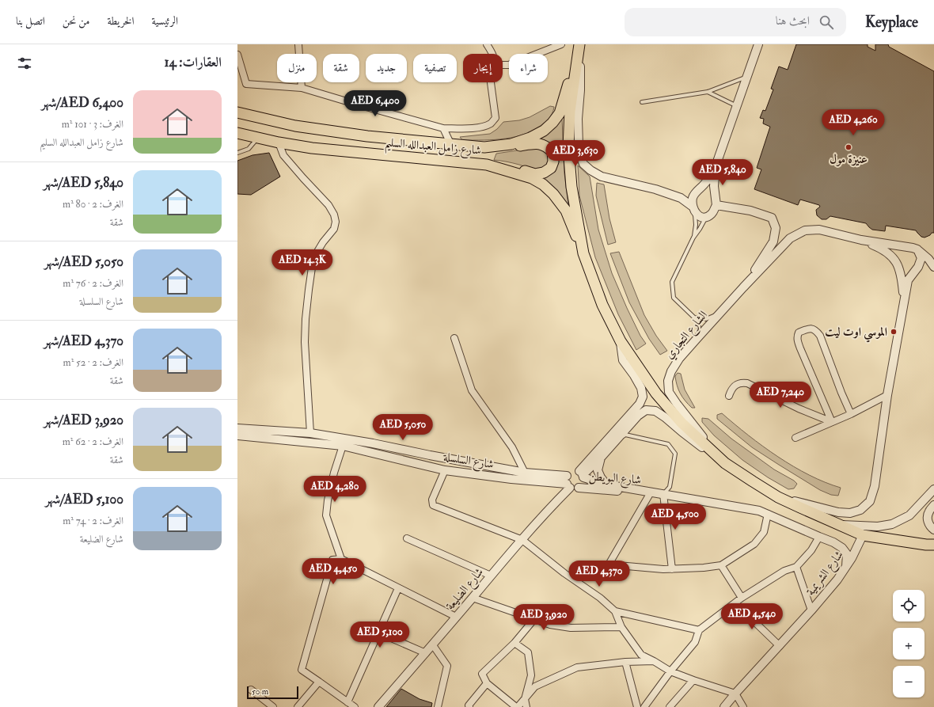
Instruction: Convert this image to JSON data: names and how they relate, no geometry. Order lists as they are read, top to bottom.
{
  "streets": {
    "highway": ["شارع زامل العبدالله السليم"],
    "street": [
      "الشارع التجاري",
      "شارع السلسلة",
      "شارع البويطن",
      "شارع الشريمية",
      "شارع الضليعة"
    ]
  },
  "crossings": [
    ["شارع السلسلة", "شارع البويطن"],
    ["شارع السلسلة", "شارع الضليعة"],
    ["شارع البويطن", "شارع الضليعة"]
  ],
  "places": ["عنيزة مول", "الموسي اوت ليت"],
  "scale_bar": "50 m",
  "page": {
    "header": "Keyplace",
    "search": "ابحث هنا",
    "nav": [
      "الرئيسية",
      "الخريطة",
      "من نحن",
      "اتصل بنا"
    ],
    "heading": "العقارات: 14",
    "chip": [
      "شراء",
      "إيجار",
      "تصفية",
      "جديد",
      "شقة",
      "منزل"
    ],
    "list": [
      {
        "name": "AED 6,400/شهر",
        "note": "الغرف: 3 · 101 m² · شارع زامل العبدالله السليم"
      },
      {
        "name": "AED 5,840/شهر",
        "note": "الغرف: 2 · 80 m² · شقة"
      },
      {
        "name": "AED 5,050/شهر",
        "note": "الغرف: 2 · 76 m² · شارع السلسلة"
      },
      {
        "name": "AED 4,370/شهر",
        "note": "الغرف: 2 · 52 m² · شقة"
      },
      {
        "name": "AED 3,920/شهر",
        "note": "الغرف: 2 · 62 m² · شقة"
      },
      {
        "name": "AED 5,100/شهر",
        "note": "الغرف: 2 · 74 m² · شارع الضليعة"
      }
    ],
    "price": [
      "AED 6,400",
      "AED 4,260",
      "AED 3,630",
      "AED 5,840",
      "AED 14.3K",
      "AED 7,240",
      "AED 5,050",
      "AED 4,280",
      "AED 4,500",
      "AED 4,450",
      "AED 4,370",
      "AED 4,540",
      "AED 3,920",
      "AED 5,100"
    ],
    "map_buttons": ["+", "−"],
    "scale": "50 m"
  }
}
